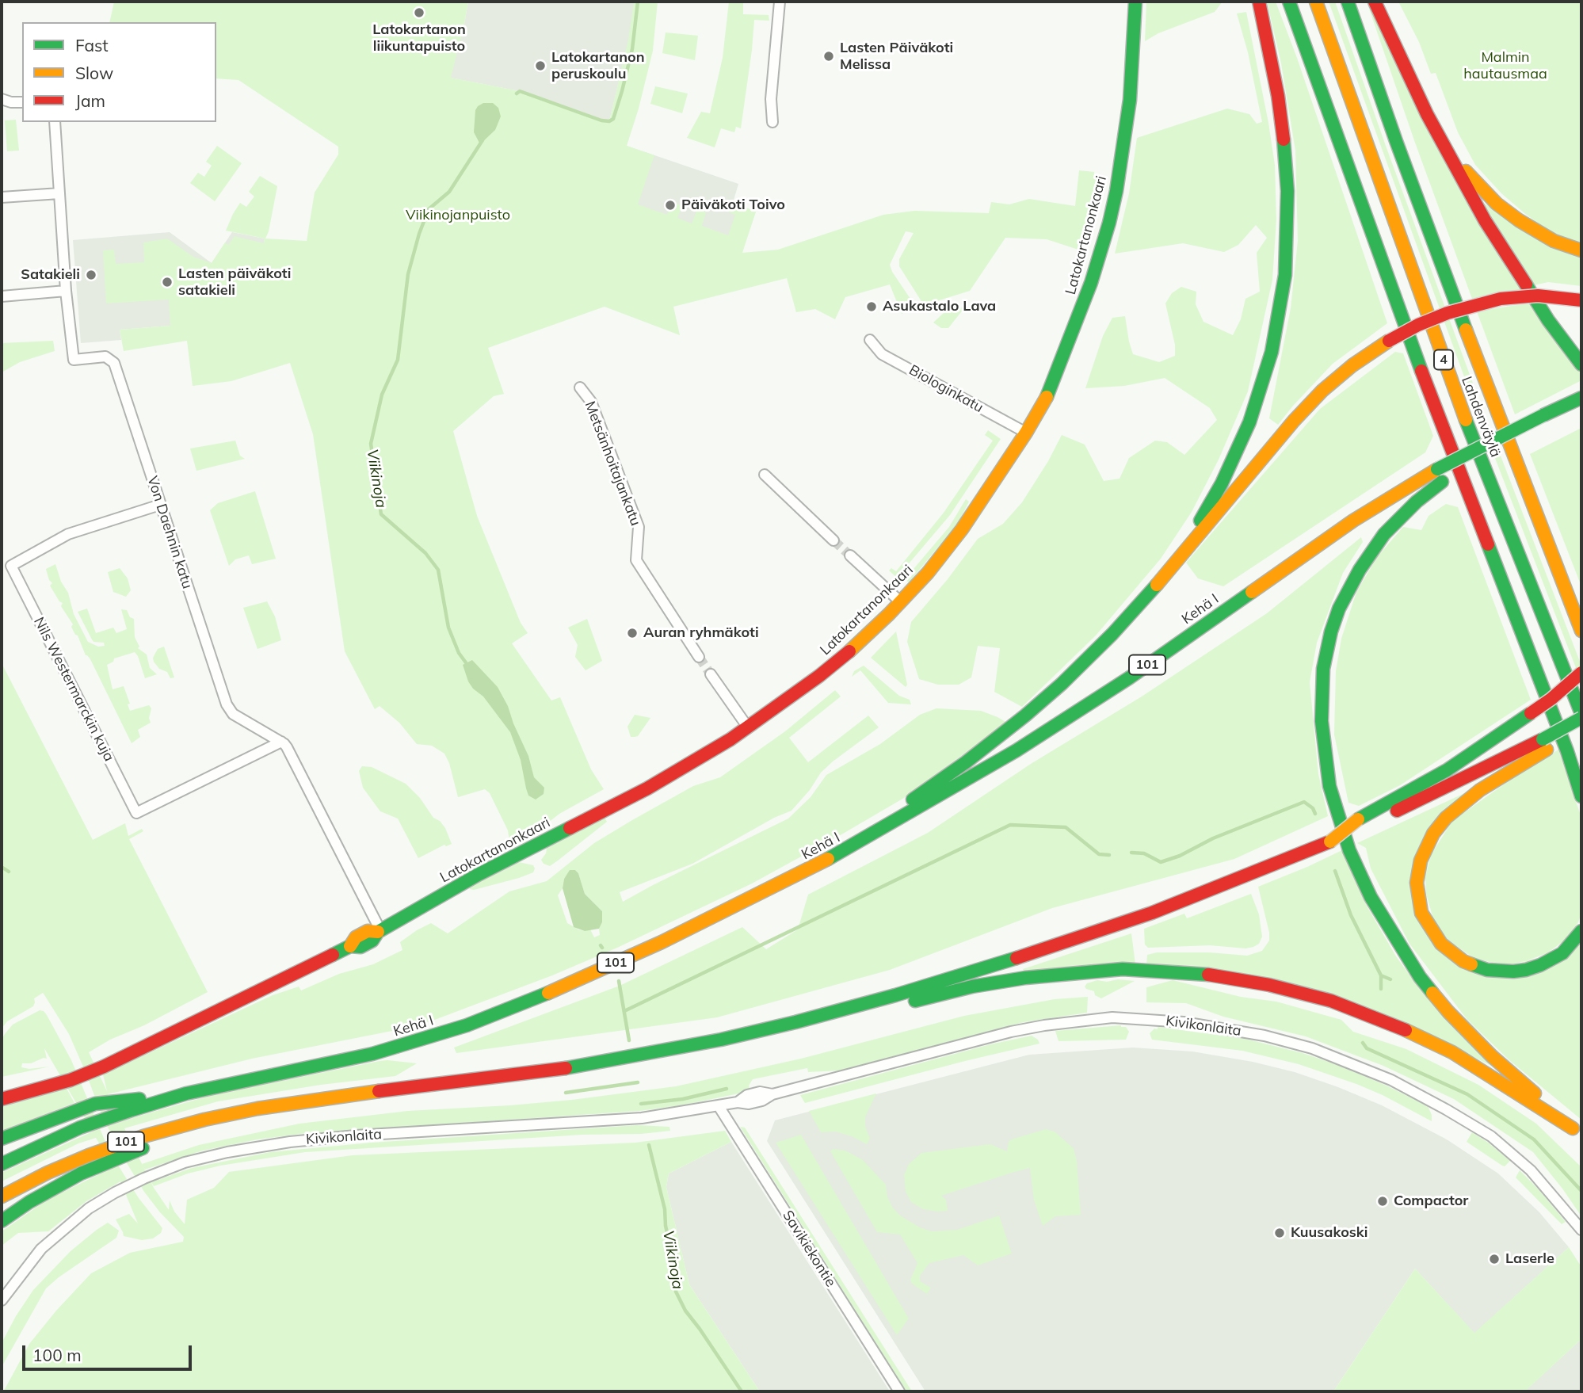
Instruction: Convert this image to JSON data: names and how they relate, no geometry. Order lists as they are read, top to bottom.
{
  "streets": {
    "main road": [
      "Latokartanonkaari",
      "4",
      "Lahdenväylä",
      "Kehä I",
      "101"
    ],
    "street": [
      "Biologinkatu",
      "Metsänhoitajankatu",
      "Von Daehnin katu",
      "Nils Westermarckin kuja",
      "Kivikonlaita",
      "Savikiekontie"
    ]
  },
  "crossings": [
    ["Latokartanonkaari", "Biologinkatu"],
    ["Latokartanonkaari", "Von Daehnin katu"],
    ["Von Daehnin katu", "Nils Westermarckin kuja"],
    ["Kivikonlaita", "Savikiekontie"]
  ],
  "water": ["Viikinoja"],
  "parks": ["Malmin hautausmaa", "Viikinojanpuisto"],
  "places": [
    "Latokartanon liikuntapuisto",
    "Lasten Päiväkoti Melissa",
    "Latokartanon peruskoulu",
    "Päiväkoti Toivo",
    "Satakieli",
    "Lasten päiväkoti satakieli",
    "Asukastalo Lava",
    "Auran ryhmäkoti",
    "Compactor",
    "Kuusakoski",
    "Laserle"
  ],
  "legend": ["Fast", "Slow", "Jam"],
  "scale_bar": "100 m"
}
